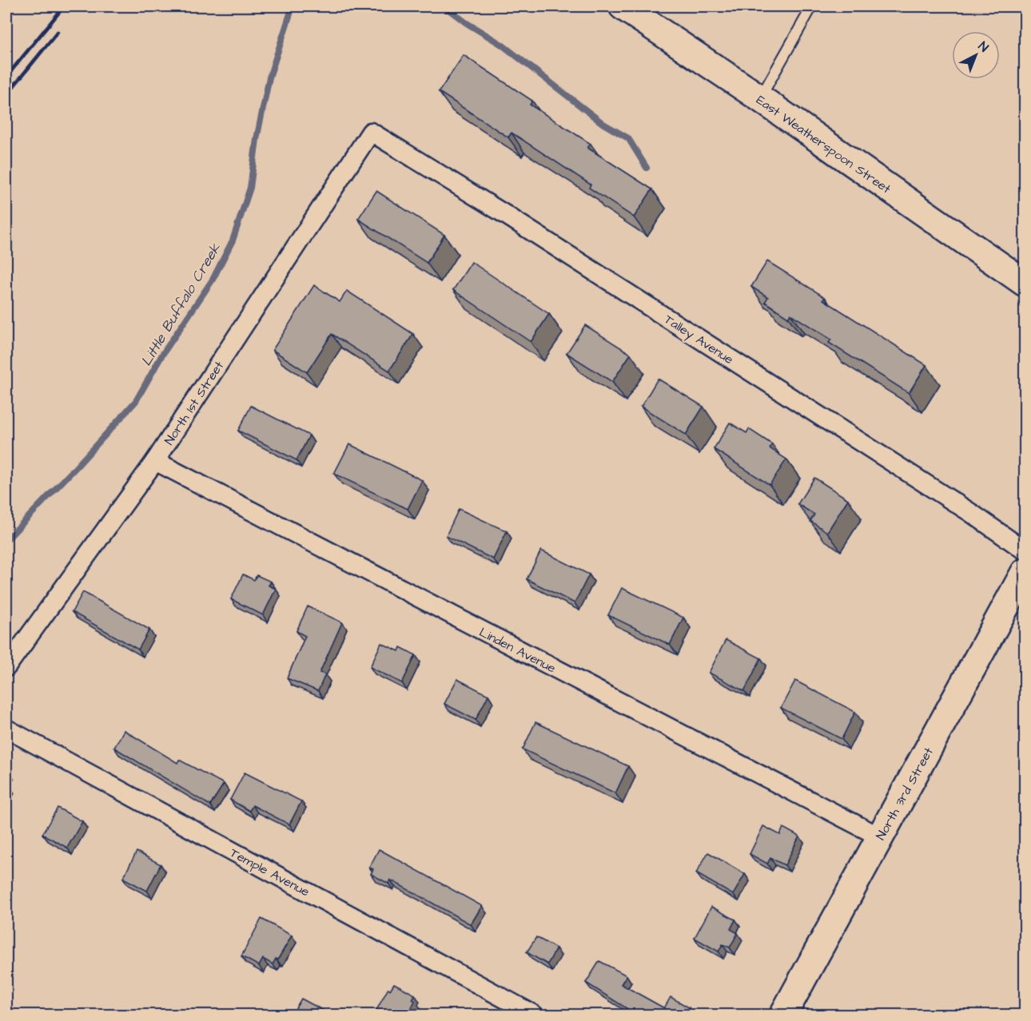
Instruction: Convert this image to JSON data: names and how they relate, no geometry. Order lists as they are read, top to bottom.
{
  "streets": {
    "street": [
      "East Weatherspoon Street",
      "Talley Avenue",
      "North 1st Street",
      "Linden Avenue",
      "North 3rd Street",
      "Temple Avenue"
    ]
  },
  "crossings": [
    ["Talley Avenue", "North 1st Street"],
    ["North 1st Street", "Linden Avenue"],
    ["Linden Avenue", "North 3rd Street"]
  ],
  "water": ["Little Buffalo Creek"],
  "north": "top right"
}
